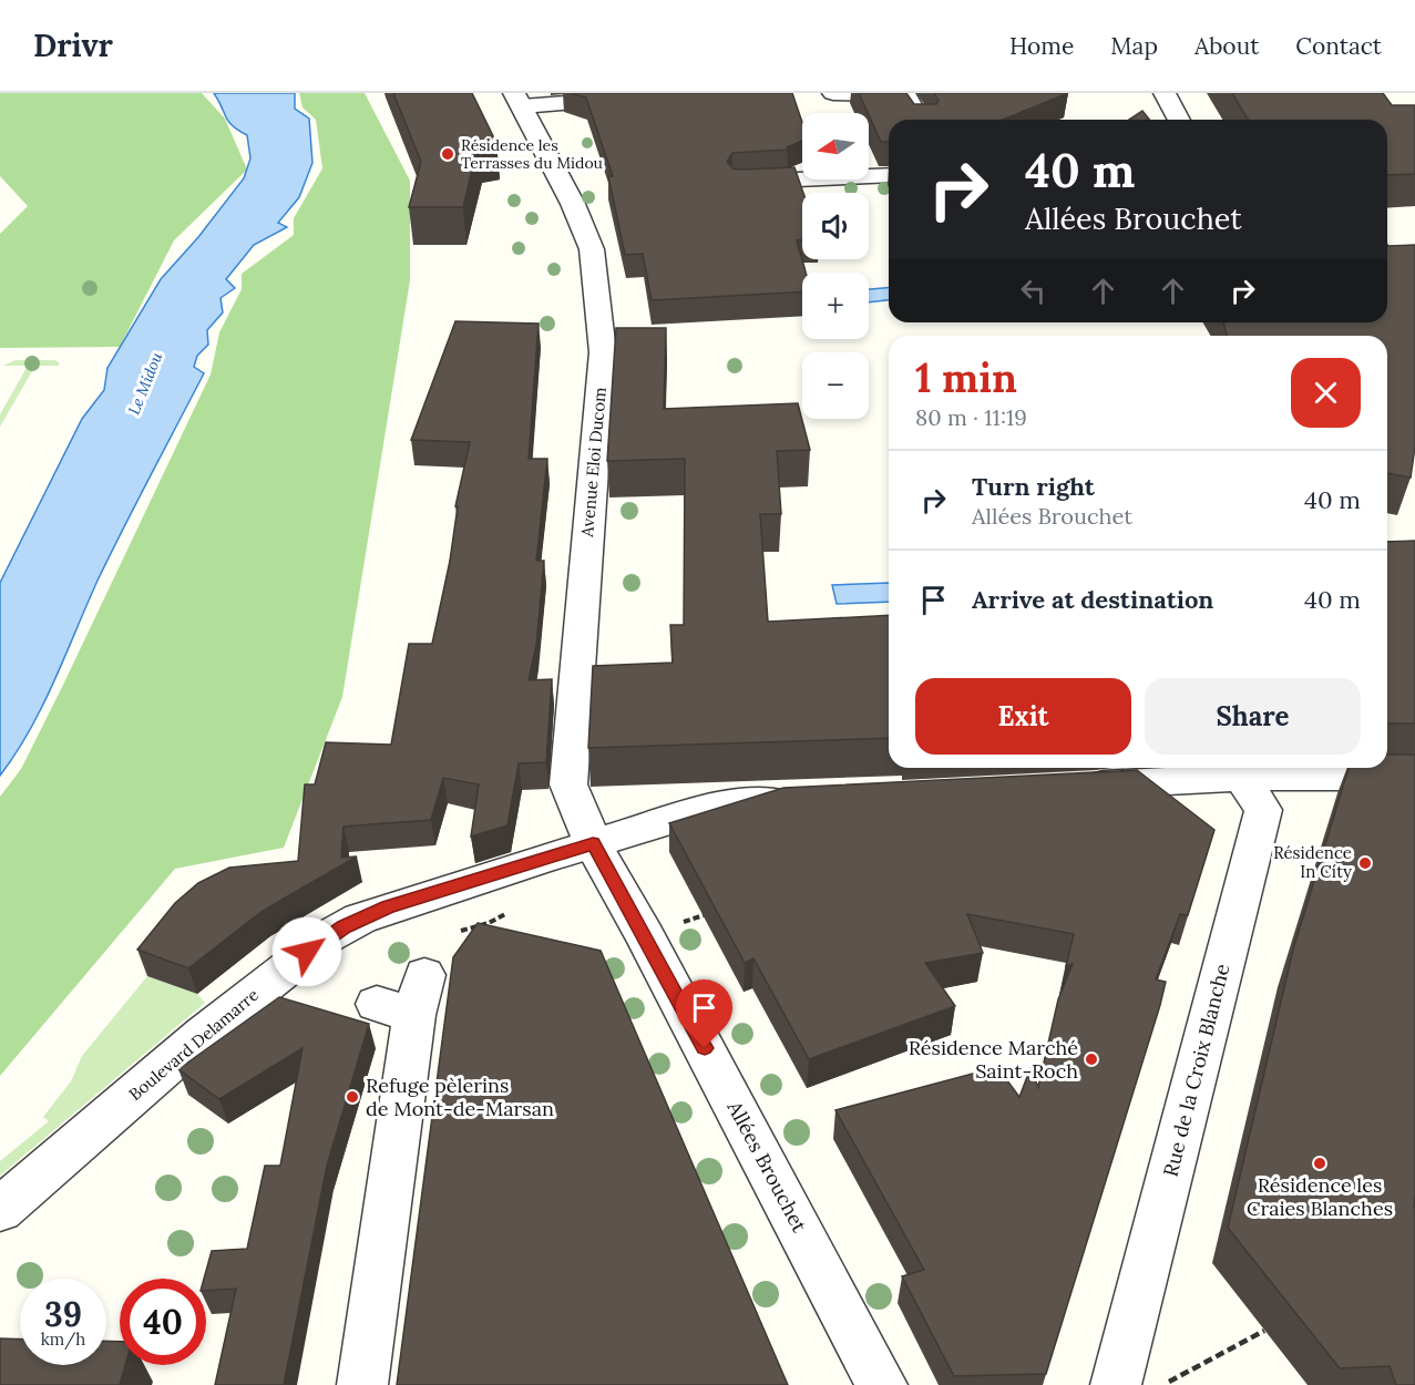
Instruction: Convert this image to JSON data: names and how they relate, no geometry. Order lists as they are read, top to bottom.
{
  "streets": {
    "street": [
      "Avenue Eloi Ducom",
      "Boulevard Delamarre",
      "Rue de la Croix Blanche",
      "Allées Brouchet"
    ]
  },
  "crossings": [
    ["Avenue Eloi Ducom", "Boulevard Delamarre"],
    ["Avenue Eloi Ducom", "Allées Brouchet"],
    ["Boulevard Delamarre", "Allées Brouchet"]
  ],
  "water": ["Le Midou"],
  "places": [
    "Résidence les Terrasses du Midou",
    "Résidence In City",
    "Résidence Marché Saint-Roch",
    "Refuge pèlerins de Mont-de-Marsan",
    "Résidence les Craies Blanches"
  ],
  "north": "left",
  "page": {
    "header": "Drivr",
    "nav": [
      "Home",
      "Map",
      "About",
      "Contact"
    ],
    "map_buttons": ["+", "−"],
    "turn": ["40 m", "Allées Brouchet"],
    "heading": ["1 min", "80 m · 11:19"],
    "list": [
      {
        "name": "Turn right",
        "note": "Allées Brouchet",
        "value": "40 m"
      },
      {
        "name": "Arrive at destination",
        "value": "40 m"
      }
    ],
    "buttons": ["Exit", "Share"],
    "speed": "39 km/h",
    "limit": "40"
  }
}
